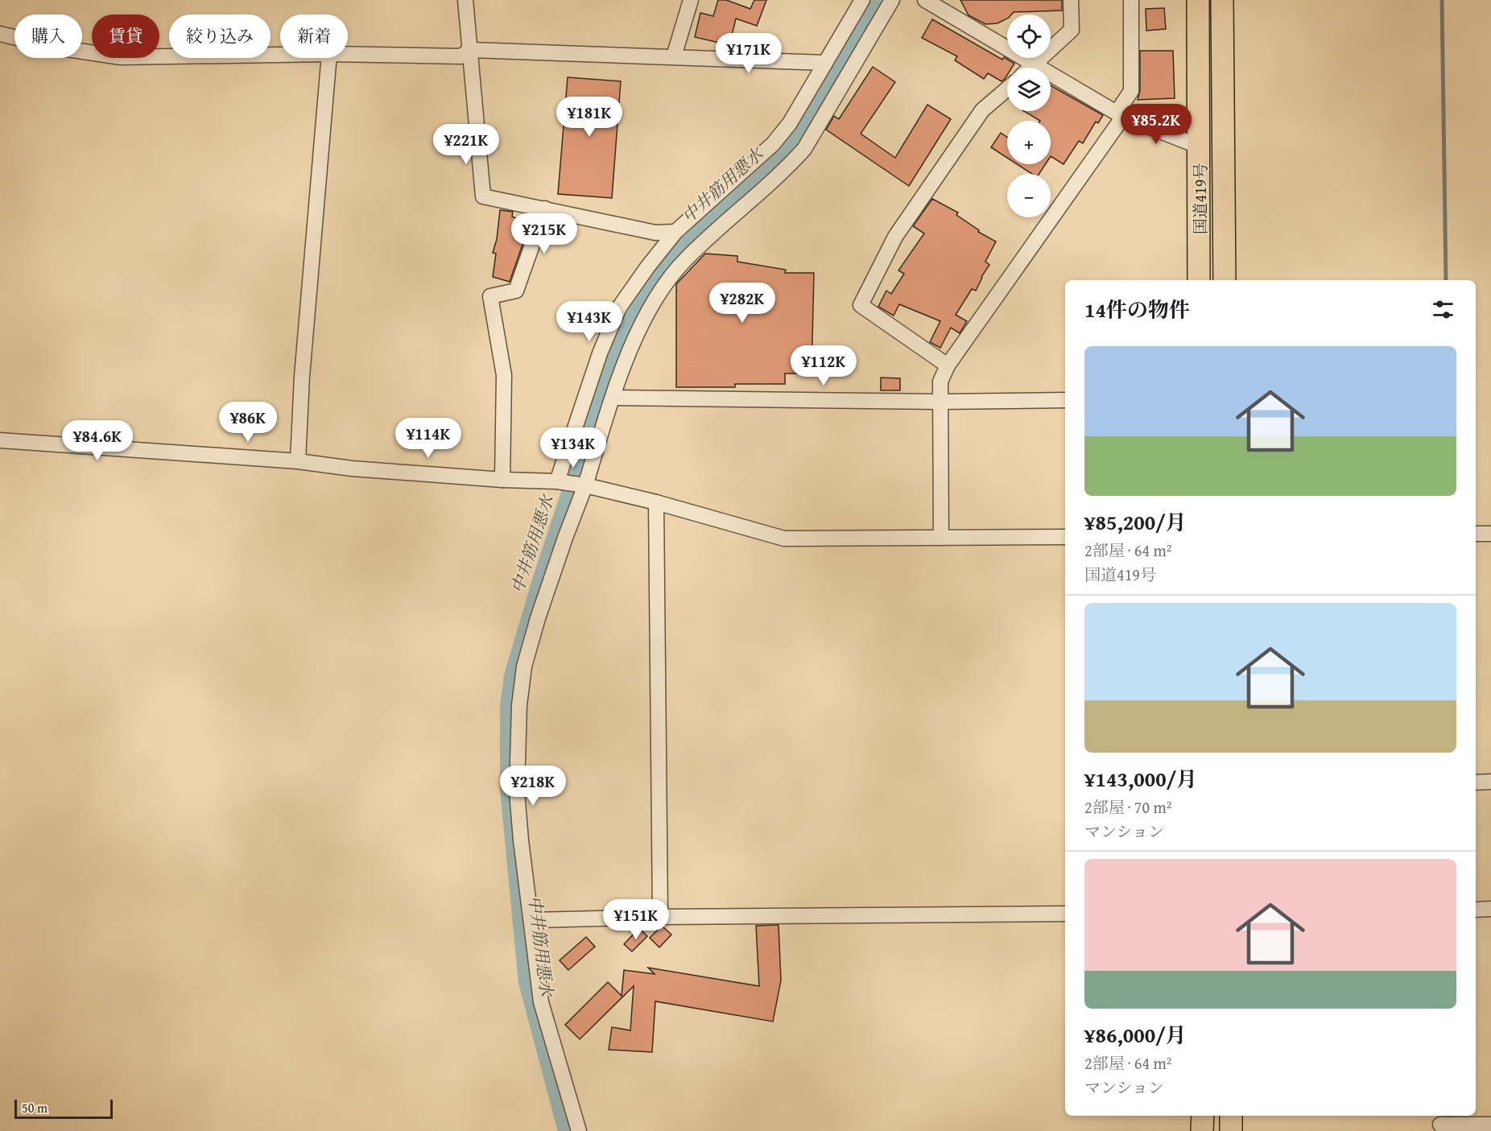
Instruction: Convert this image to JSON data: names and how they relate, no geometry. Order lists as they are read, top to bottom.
{
  "streets": {
    "highway": ["国道419号"]
  },
  "water": ["中井筋用悪水"],
  "scale_bar": "50 m",
  "page": {
    "map_buttons": ["+", "−"],
    "chip": [
      "購入",
      "賃貸",
      "絞り込み",
      "新着"
    ],
    "price": [
      "¥171K",
      "¥181K",
      "¥85.2K",
      "¥221K",
      "¥215K",
      "¥282K",
      "¥143K",
      "¥112K",
      "¥86K",
      "¥114K",
      "¥84.6K",
      "¥134K",
      "¥218K",
      "¥151K"
    ],
    "heading": "14件の物件",
    "list": [
      {
        "name": "¥85,200/月",
        "note": "2部屋 · 64 m² · 国道419号"
      },
      {
        "name": "¥143,000/月",
        "note": "2部屋 · 70 m² · マンション"
      },
      {
        "name": "¥86,000/月",
        "note": "2部屋 · 64 m² · マンション"
      }
    ],
    "scale": "50 m"
  }
}
